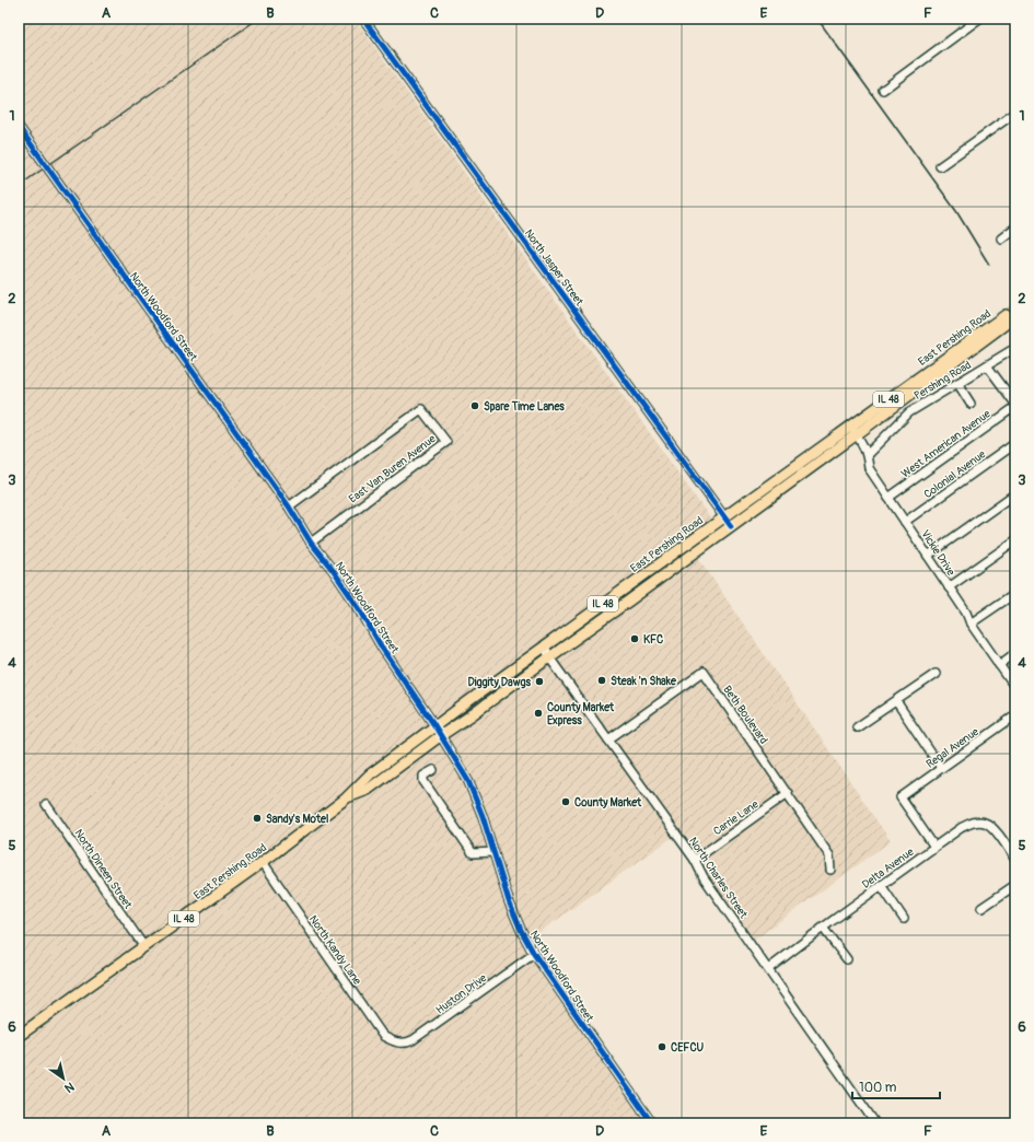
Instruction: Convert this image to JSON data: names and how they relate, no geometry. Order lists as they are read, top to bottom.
{
  "streets": {
    "main road": ["East Pershing Road", "IL 48"],
    "street": [
      "North Jasper Street",
      "North Woodford Street",
      "Pershing Road",
      "West American Avenue",
      "East Van Buren Avenue",
      "Colonial Avenue",
      "Vickie Drive",
      "Beth Boulevard",
      "Regal Avenue",
      "Carrie Lane",
      "Delta Avenue",
      "North Dineen Street",
      "North Charles Street",
      "North Kandy Lane",
      "Huston Drive"
    ]
  },
  "crossings": [
    ["North Jasper Street", "East Pershing Road"],
    ["North Woodford Street", "East Pershing Road"],
    ["North Woodford Street", "East Van Buren Avenue"],
    ["North Woodford Street", "Huston Drive"],
    ["East Pershing Road", "Vickie Drive"],
    ["East Pershing Road", "North Dineen Street"],
    ["East Pershing Road", "North Charles Street"],
    ["East Pershing Road", "North Kandy Lane"],
    ["Pershing Road", "Vickie Drive"],
    ["West American Avenue", "Vickie Drive"],
    ["Colonial Avenue", "Vickie Drive"],
    ["Beth Boulevard", "Carrie Lane"],
    ["Beth Boulevard", "North Charles Street"],
    ["Regal Avenue", "Delta Avenue"],
    ["Carrie Lane", "North Charles Street"],
    ["Delta Avenue", "North Charles Street"],
    ["North Kandy Lane", "Huston Drive"]
  ],
  "places": [
    "Spare Time Lanes",
    "KFC",
    "Steak 'n Shake",
    "Diggity Dawgs",
    "County Market Express",
    "County Market",
    "Sandy's Motel",
    "CEFCU"
  ],
  "scale_bar": "100 m",
  "north": "bottom right",
  "grid": {
    "columns": [
      "A",
      "B",
      "C",
      "D",
      "E",
      "F"
    ],
    "rows": [
      "1",
      "2",
      "3",
      "4",
      "5",
      "6"
    ]
  }
}
